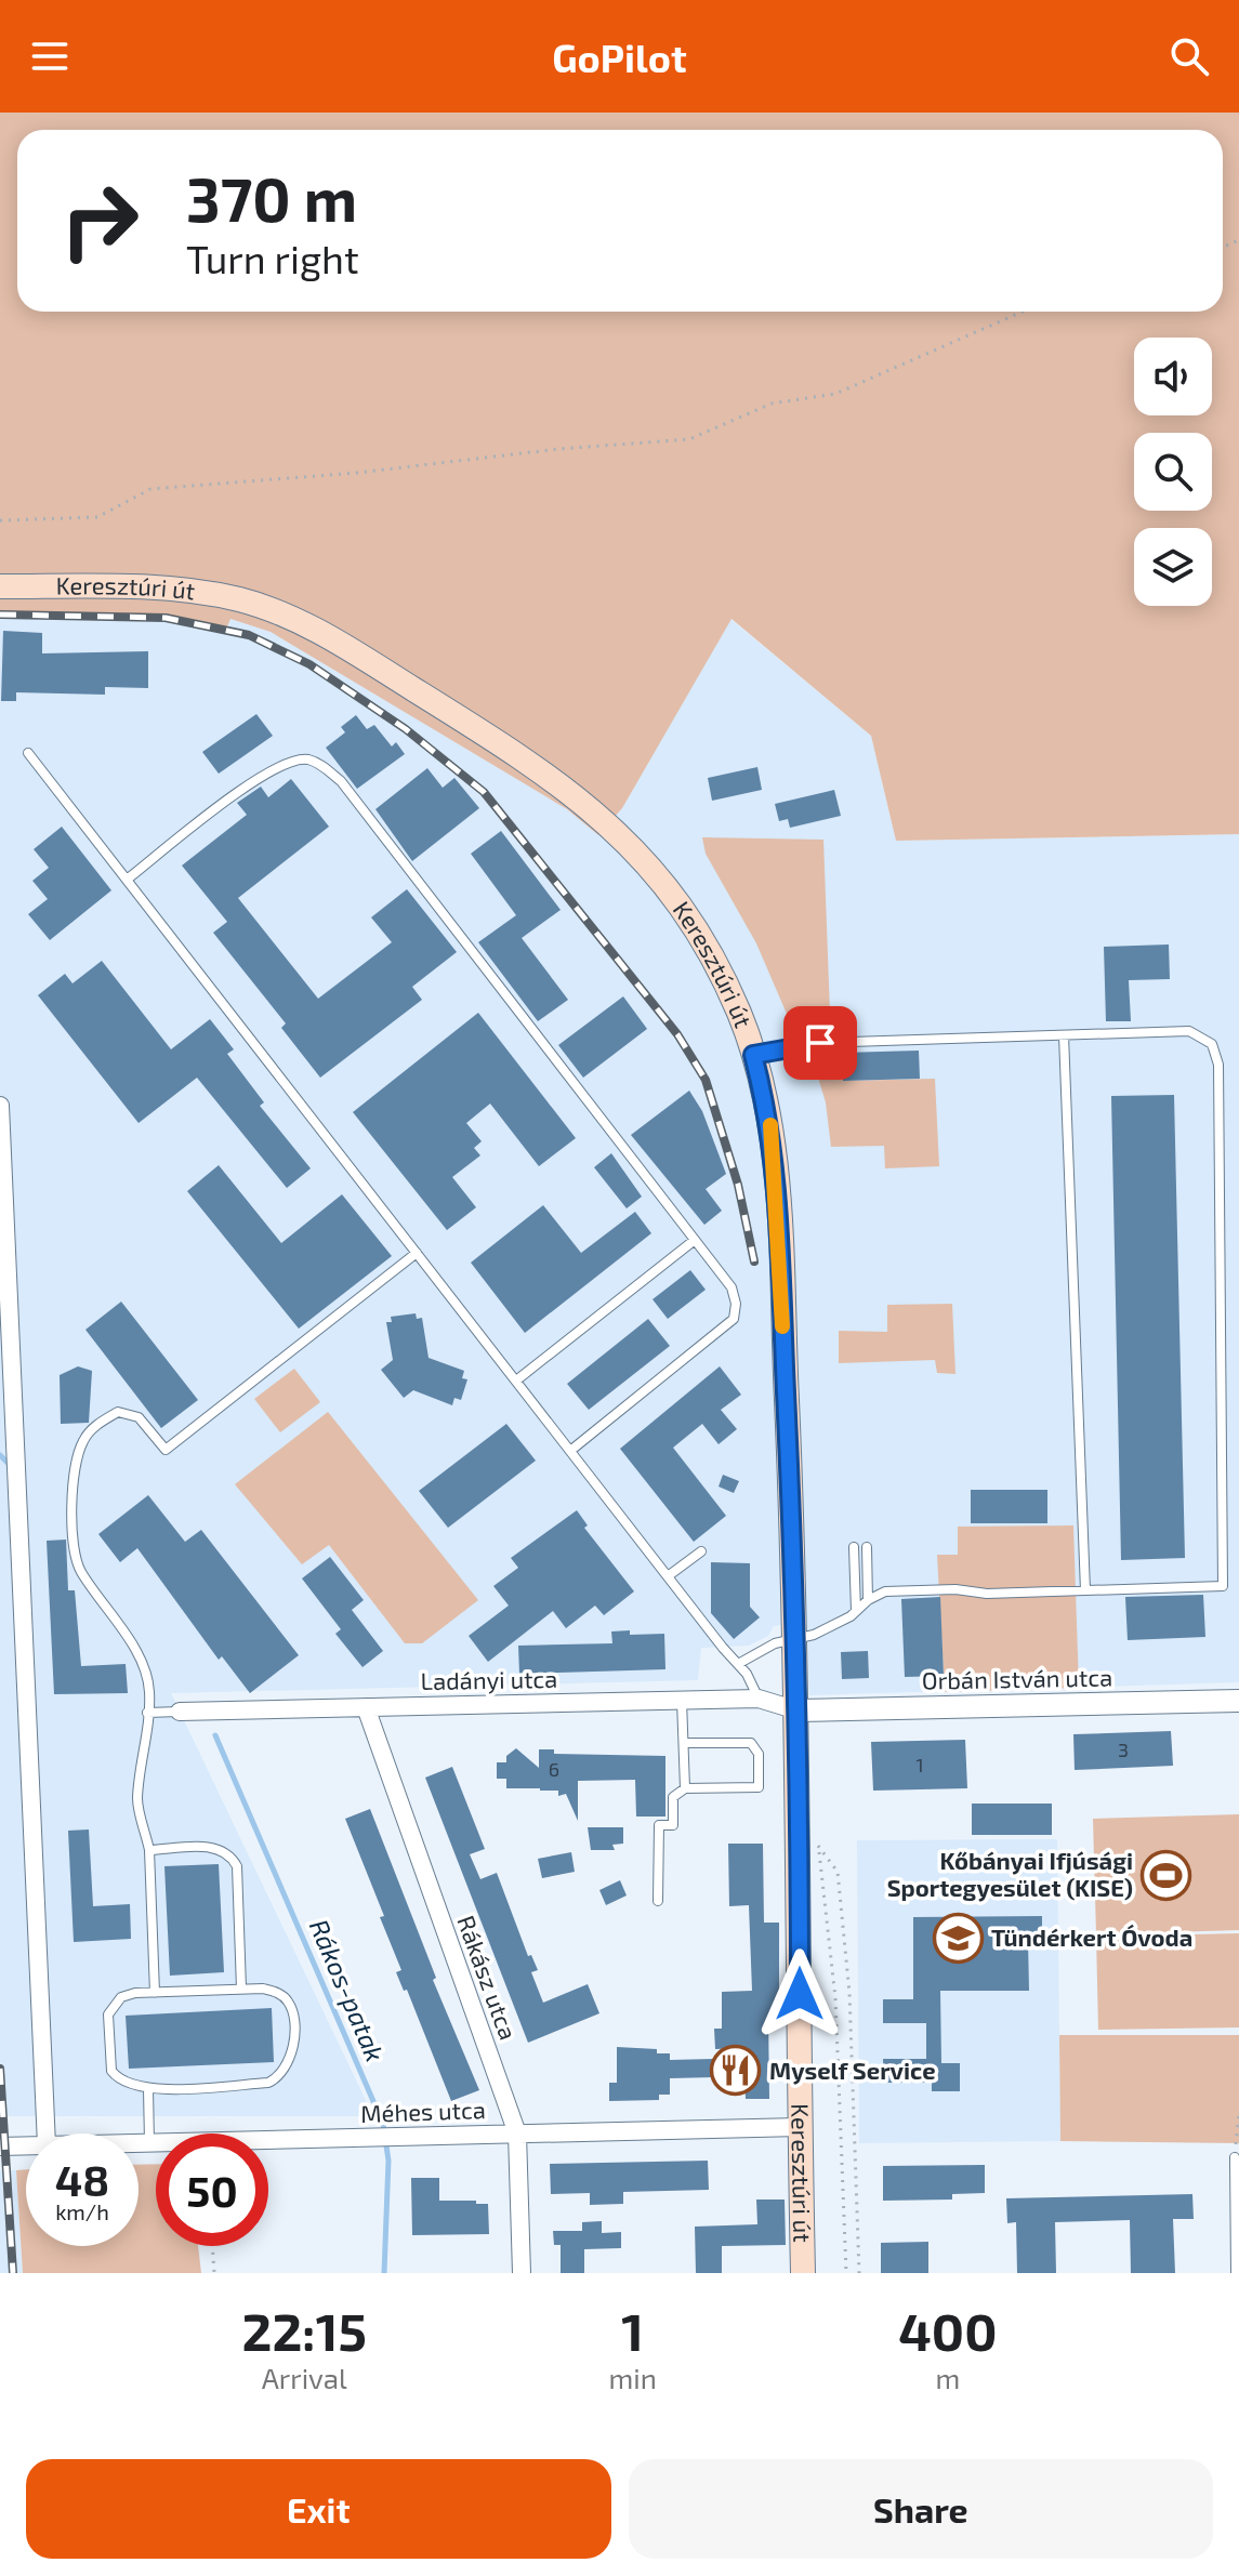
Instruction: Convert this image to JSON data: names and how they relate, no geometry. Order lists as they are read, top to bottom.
{
  "streets": {
    "main road": ["Keresztúri út"],
    "street": [
      "Orbán István utca",
      "Ladányi utca",
      "Rákász utca",
      "Méhes utca"
    ]
  },
  "crossings": [
    ["Keresztúri út", "Orbán István utca"],
    ["Keresztúri út", "Ladányi utca"],
    ["Keresztúri út", "Méhes utca"],
    ["Orbán István utca", "Ladányi utca"],
    ["Ladányi utca", "Rákász utca"],
    ["Rákász utca", "Méhes utca"]
  ],
  "water": ["Rákos-patak"],
  "places": {
    "sports": ["Kőbányai Ifjúsági Sportegyesület (KISE)"],
    "school or university": ["Tündérkert Óvoda"],
    "restaurant": ["Myself Service"]
  },
  "house_numbers": ["3", "1", "6"],
  "page": {
    "header": "GoPilot",
    "turn": ["370 m", "Turn right"],
    "speed": "48 km/h",
    "limit": "50",
    "eta": [
      "22:15",
      "Arrival",
      "1",
      "min",
      "400",
      "m"
    ],
    "buttons": ["Exit", "Share"]
  }
}
